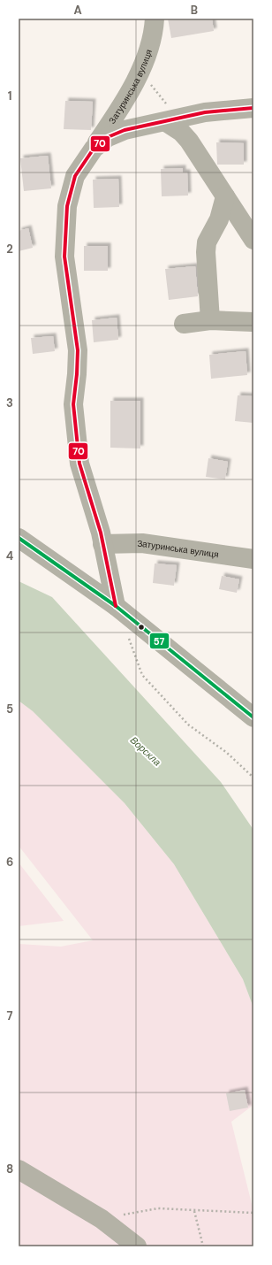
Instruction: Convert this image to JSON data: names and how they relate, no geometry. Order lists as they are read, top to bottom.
{
  "streets": {
    "street": ["Затуринська вулиця"]
  },
  "water": ["Ворскла"],
  "lines": ["transit line 70", "transit line 57"],
  "grid": {
    "columns": ["A", "B"],
    "rows": [
      "1",
      "2",
      "3",
      "4",
      "5",
      "6",
      "7",
      "8"
    ]
  }
}
